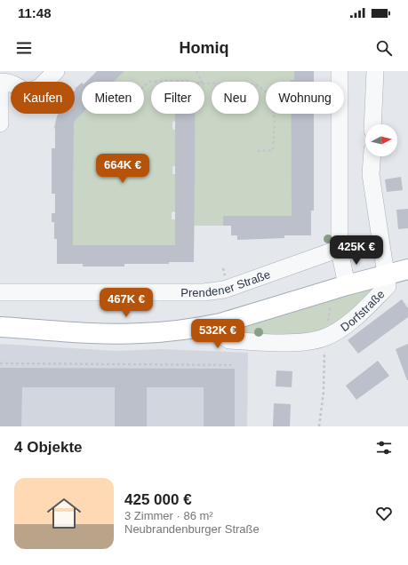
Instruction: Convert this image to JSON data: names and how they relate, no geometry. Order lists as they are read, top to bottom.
{
  "streets": {
    "main road": ["Dorfstraße"],
    "street": ["Prendener Straße"]
  },
  "north": "right",
  "page": {
    "status": "11:48",
    "header": "Homiq",
    "chip": [
      "Kaufen",
      "Mieten",
      "Filter",
      "Neu",
      "Wohnung"
    ],
    "price": [
      "664K €",
      "425K €",
      "467K €",
      "532K €"
    ],
    "heading": "4 Objekte",
    "list": [
      {
        "name": "425 000 €",
        "note": "3 Zimmer · 86 m² · Neubrandenburger Straße"
      }
    ]
  }
}
